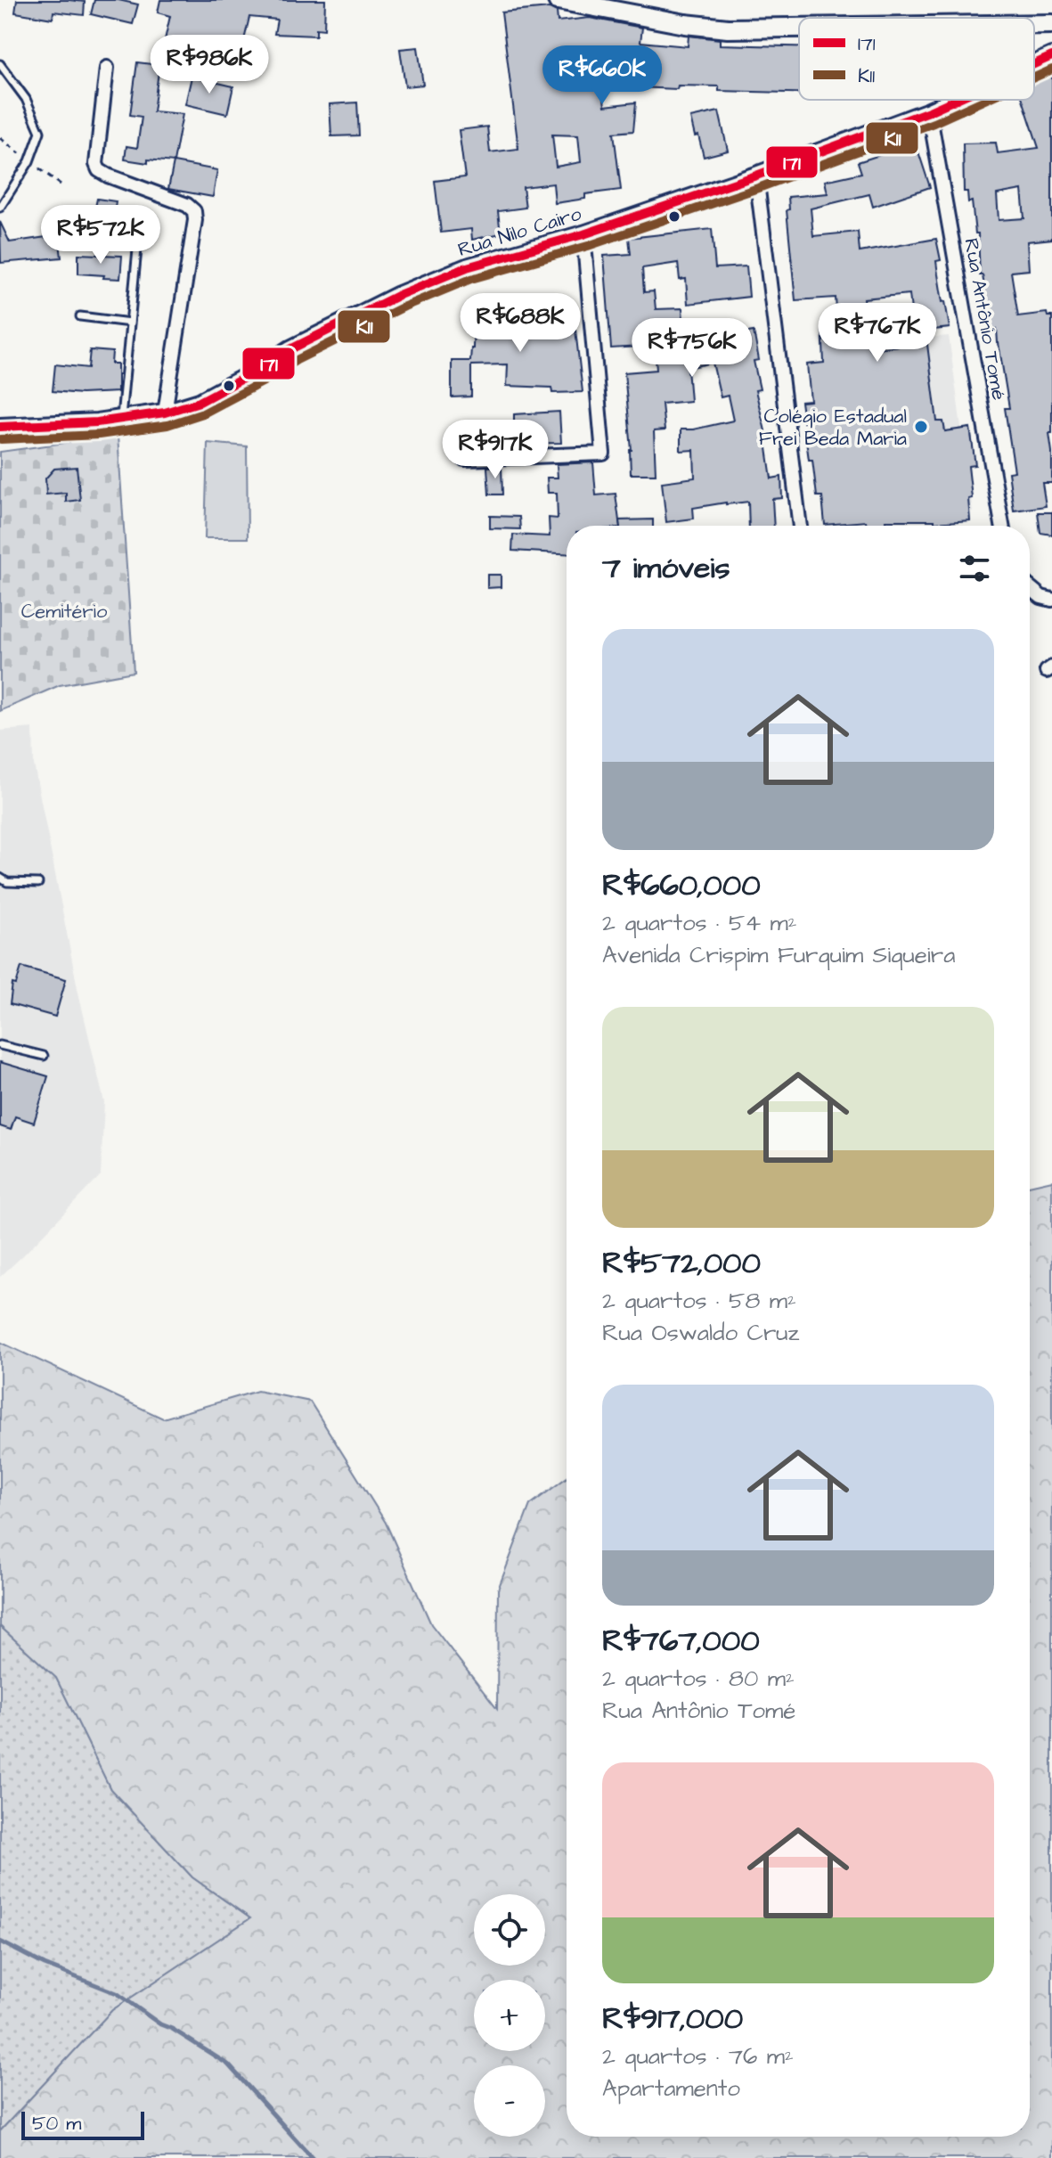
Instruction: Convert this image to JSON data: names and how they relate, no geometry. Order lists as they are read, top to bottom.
{
  "streets": {
    "street": ["Rua Nilo Cairo", "Rua Antônio Tomé"]
  },
  "crossings": [
    ["Rua Nilo Cairo", "Rua Antônio Tomé"]
  ],
  "parks": ["Cemitério"],
  "places": ["Colégio Estadual Frei Beda Maria"],
  "lines": ["transit line I71", "transit line K11"],
  "legend": ["I71", "K11"],
  "scale_bar": "50 m",
  "page": {
    "price": [
      "R$986K",
      "R$660K",
      "R$572K",
      "R$688K",
      "R$767K",
      "R$756K",
      "R$917K"
    ],
    "heading": "7 imóveis",
    "list": [
      {
        "name": "R$660,000",
        "note": "2 quartos · 54 m² · Avenida Crispim Furquim Siqueira"
      },
      {
        "name": "R$572,000",
        "note": "2 quartos · 58 m² · Rua Oswaldo Cruz"
      },
      {
        "name": "R$767,000",
        "note": "2 quartos · 80 m² · Rua Antônio Tomé"
      },
      {
        "name": "R$917,000",
        "note": "2 quartos · 76 m² · Apartamento"
      }
    ],
    "map_buttons": ["+", "−"],
    "scale": "50 m"
  }
}
